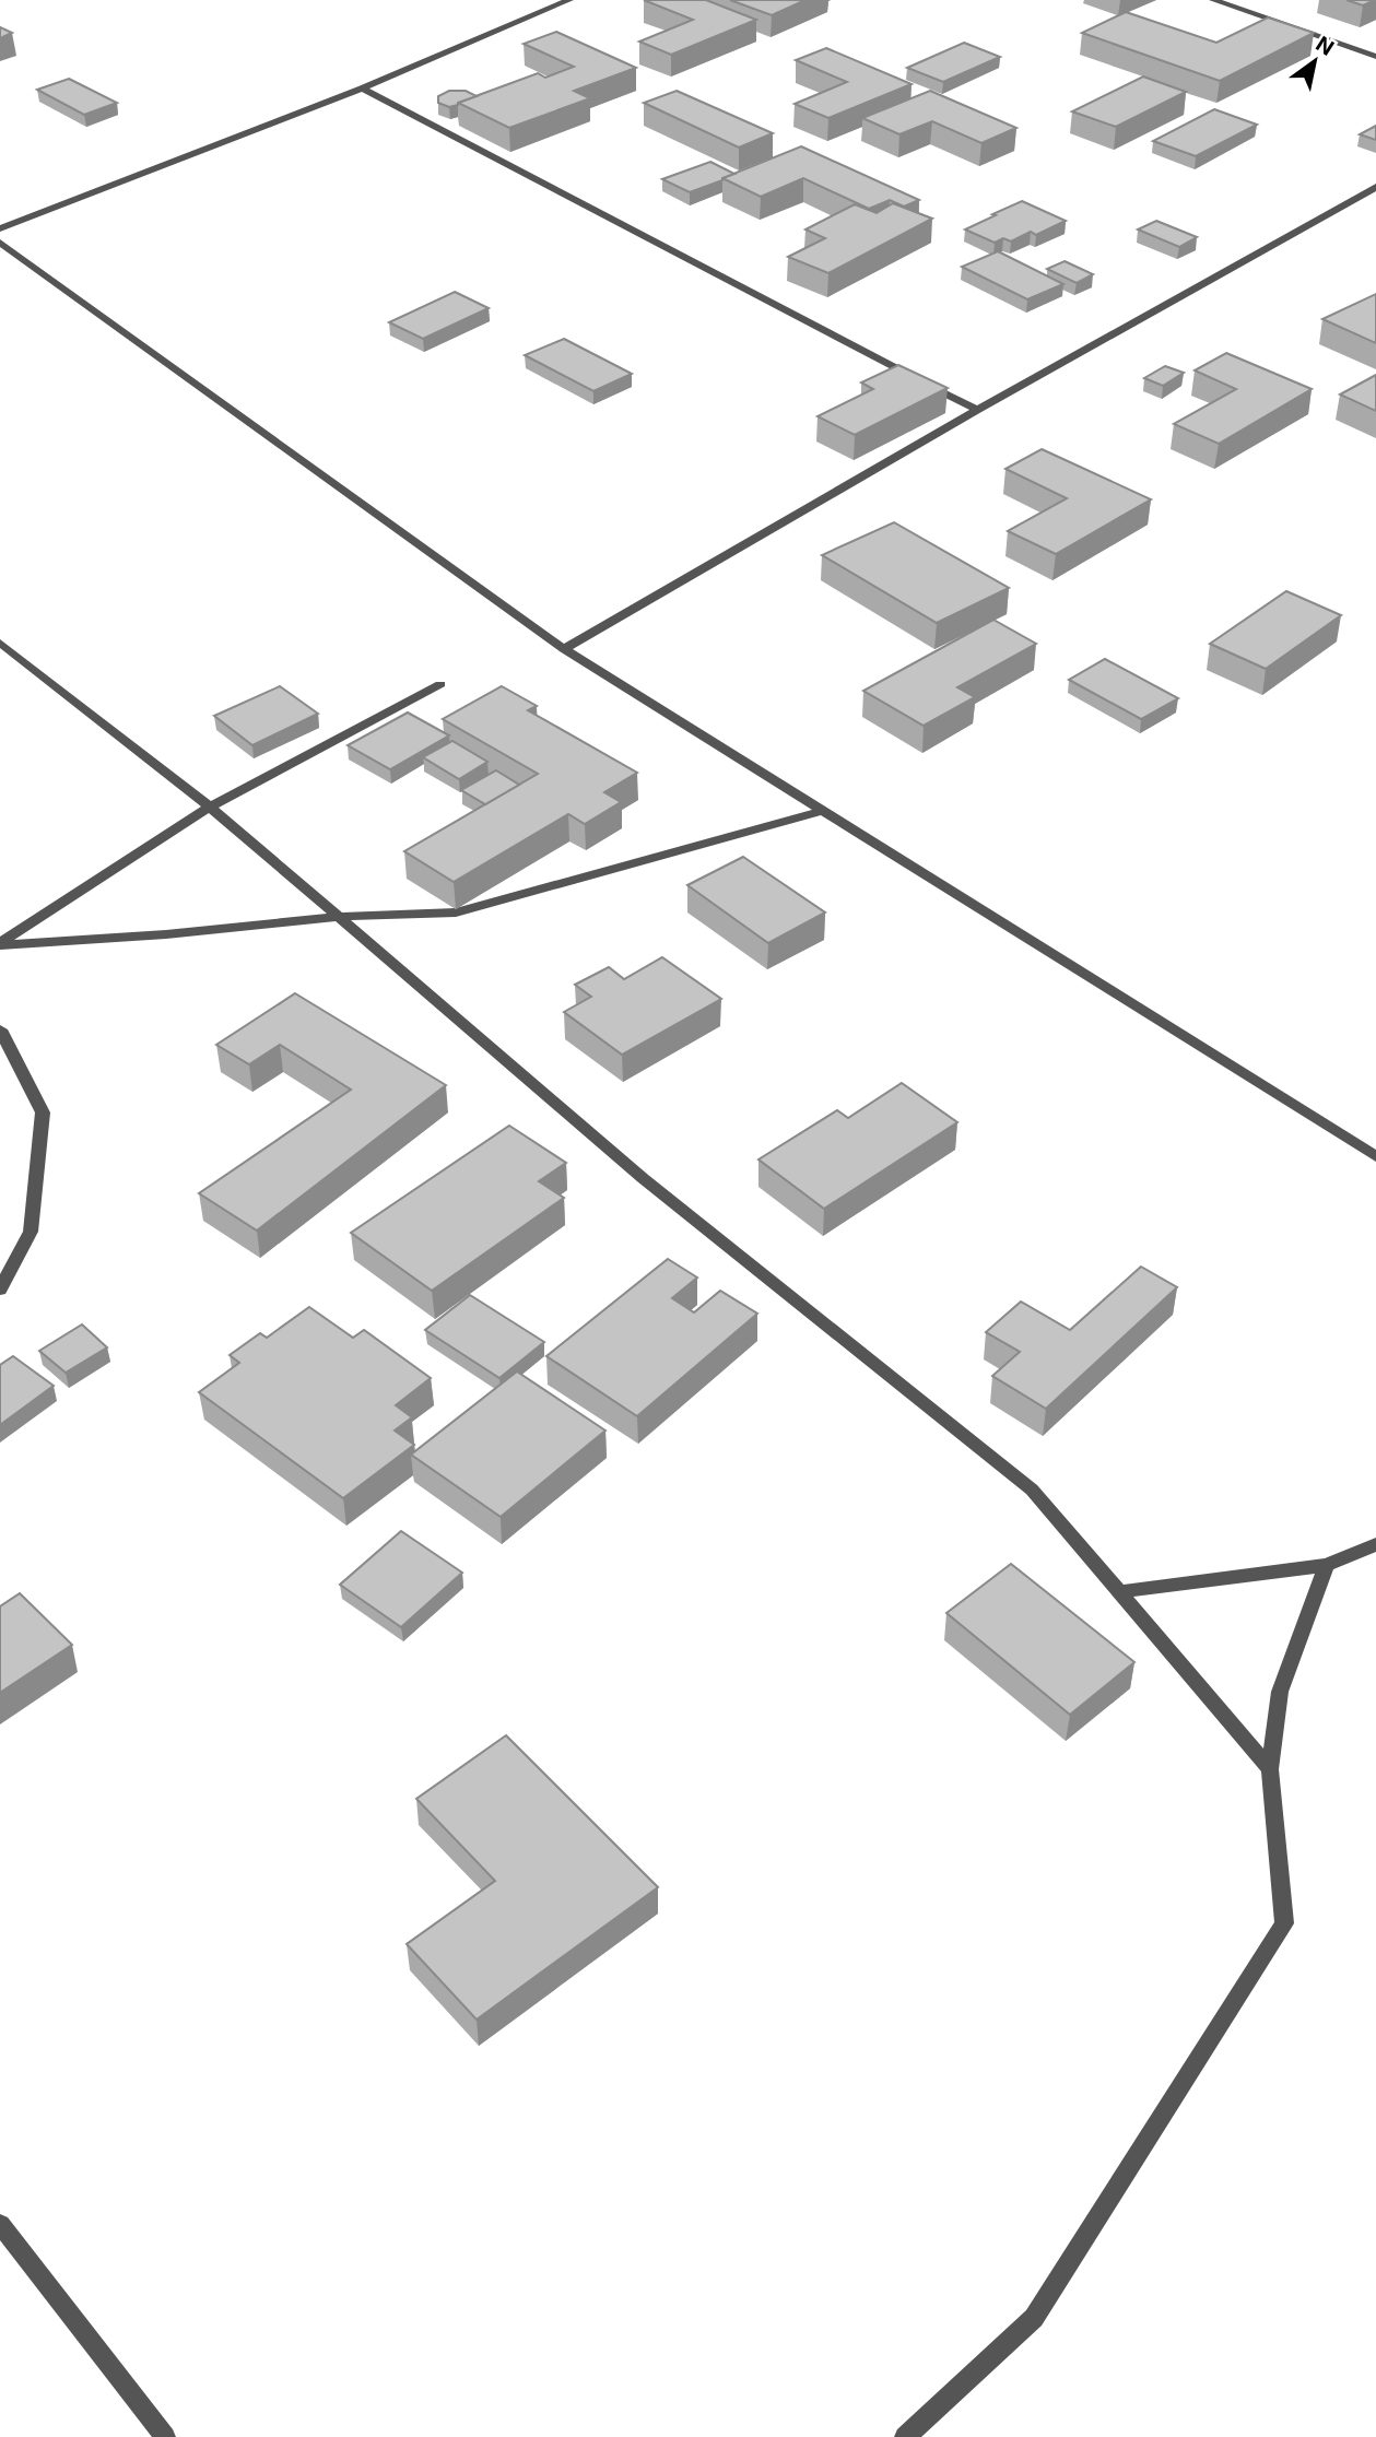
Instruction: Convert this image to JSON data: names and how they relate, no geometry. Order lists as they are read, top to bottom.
{
  "north": "top right"
}
